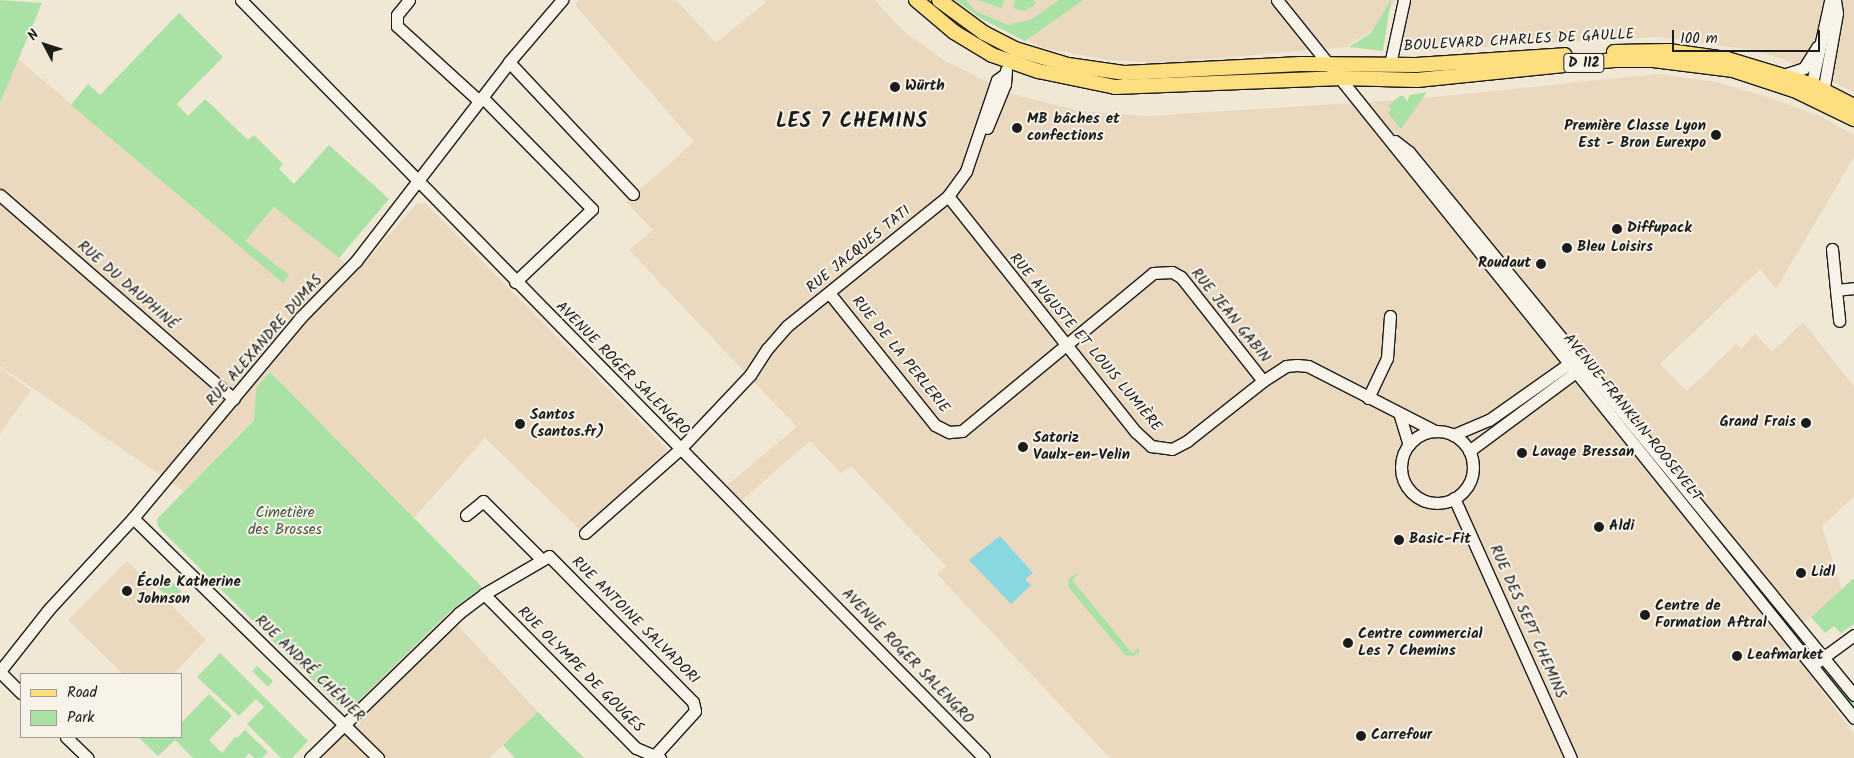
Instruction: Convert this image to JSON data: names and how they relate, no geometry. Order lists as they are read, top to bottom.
{
  "streets": {
    "main road": ["BOULEVARD CHARLES DE GAULLE", "D 112"],
    "street": [
      "RUE JACQUES TATI",
      "RUE DU DAUPHINÉ",
      "RUE JEAN GABIN",
      "RUE ALEXANDRE DUMAS",
      "RUE AUGUSTE ET LOUIS LUMIÈRE",
      "RUE DE LA PERLERIE",
      "AVENUE ROGER SALENGRO",
      "AVENUE FRANKLIN ROOSEVELT",
      "RUE ANTOINE SALVADORI",
      "RUE DES SEPT CHEMINS",
      "RUE ANDRÉ CHÉNIER",
      "RUE OLYMPE DE GOUGES"
    ]
  },
  "crossings": [
    ["BOULEVARD CHARLES DE GAULLE", "D 112"],
    ["BOULEVARD CHARLES DE GAULLE", "RUE JACQUES TATI"],
    ["BOULEVARD CHARLES DE GAULLE", "AVENUE FRANKLIN ROOSEVELT"],
    ["RUE JACQUES TATI", "RUE AUGUSTE ET LOUIS LUMIÈRE"],
    ["RUE JACQUES TATI", "RUE DE LA PERLERIE"],
    ["RUE JACQUES TATI", "AVENUE ROGER SALENGRO"],
    ["RUE DU DAUPHINÉ", "RUE ALEXANDRE DUMAS"],
    ["RUE JEAN GABIN", "RUE AUGUSTE ET LOUIS LUMIÈRE"],
    ["RUE JEAN GABIN", "RUE DE LA PERLERIE"],
    ["RUE ALEXANDRE DUMAS", "AVENUE ROGER SALENGRO"],
    ["RUE ALEXANDRE DUMAS", "RUE ANDRÉ CHÉNIER"],
    ["RUE AUGUSTE ET LOUIS LUMIÈRE", "RUE DE LA PERLERIE"],
    ["RUE AUGUSTE ET LOUIS LUMIÈRE", "RUE DES SEPT CHEMINS"],
    ["RUE ANTOINE SALVADORI", "RUE OLYMPE DE GOUGES"]
  ],
  "districts": ["LES 7 CHEMINS"],
  "parks": ["Cimetière des Brosses"],
  "places": [
    "Würth",
    "MB bâches et confections",
    "Première Classe Lyon Est - Bron Eurexpo",
    "Diffupack",
    "Bleu Loisirs",
    "Roudaut",
    "Grand Frais",
    "Santos (santos.fr)",
    "Satoriz Vaulx-en-Velin",
    "Lavage Bressan",
    "Aldi",
    "Basic-Fit",
    "Lidl",
    "École Katherine Johnson",
    "Centre de Formation Aftral",
    "Centre commercial Les 7 Chemins",
    "Leafmarket",
    "Carrefour"
  ],
  "legend": ["Road", "Park"],
  "scale_bar": "100 m",
  "north": "top left"
}
